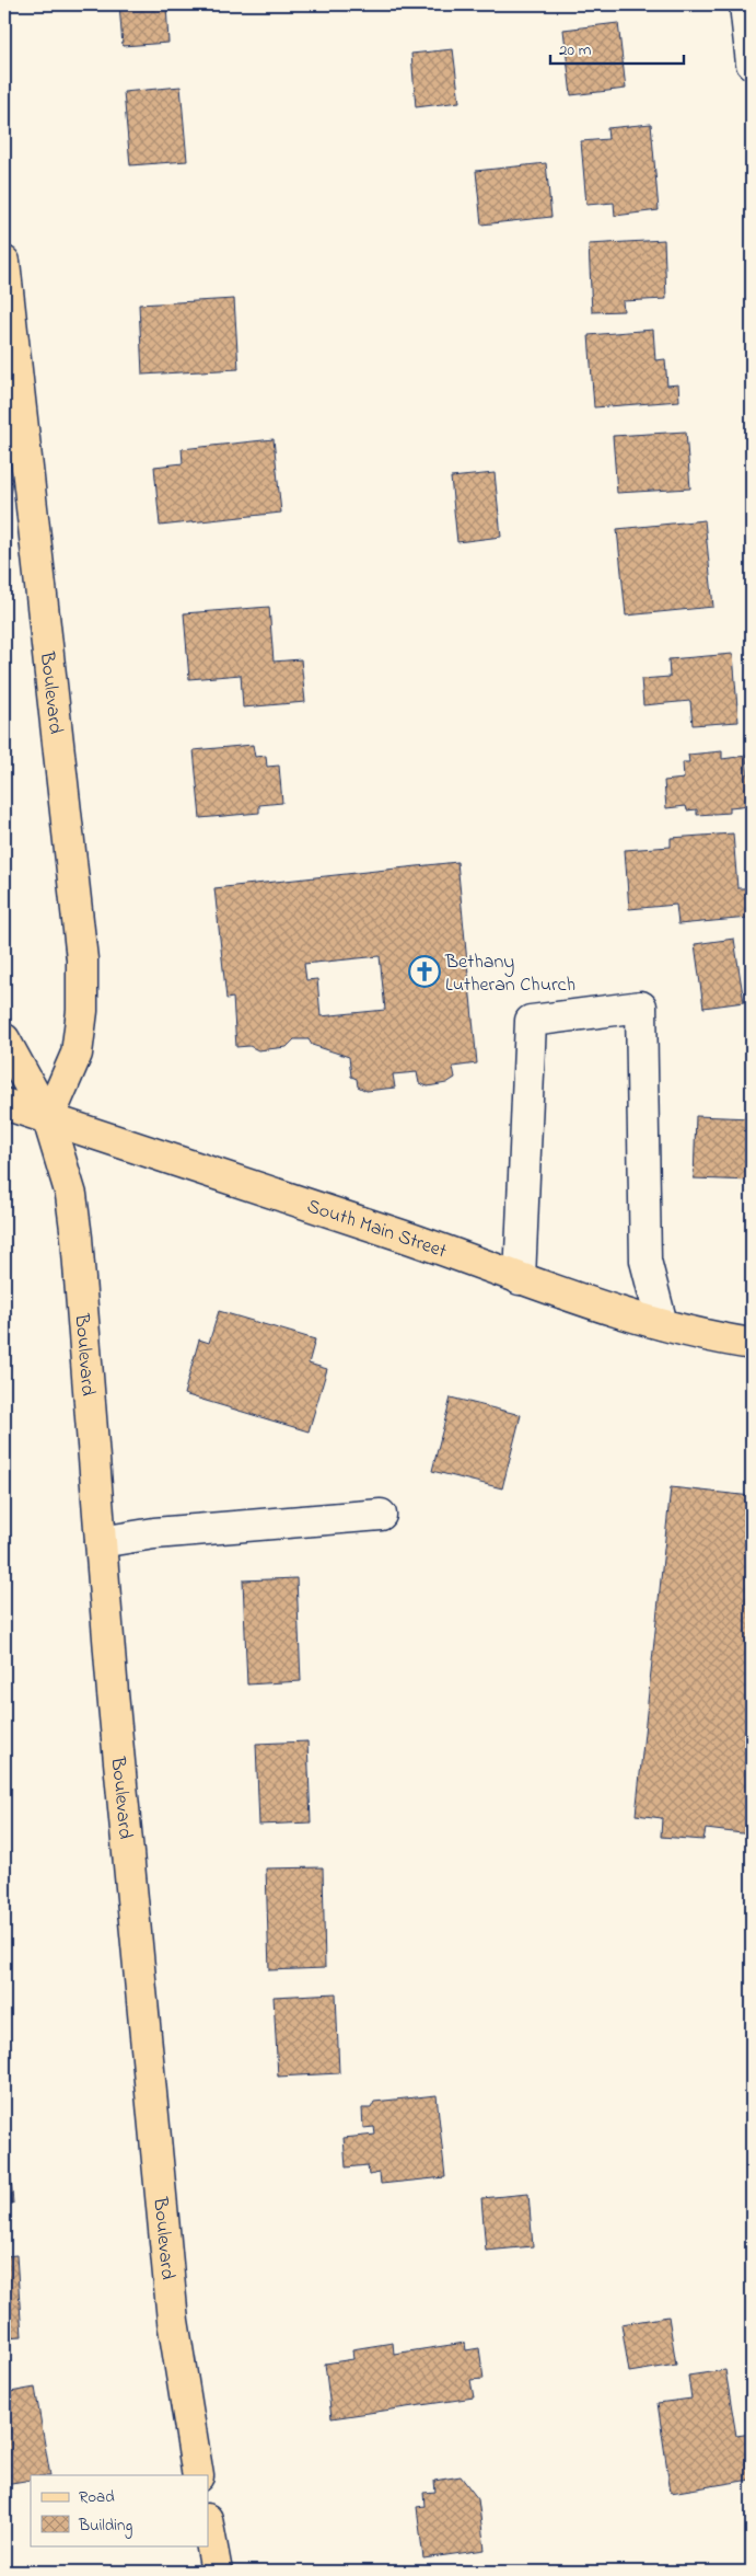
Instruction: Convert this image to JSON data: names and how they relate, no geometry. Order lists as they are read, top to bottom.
{
  "streets": {
    "main road": ["Boulevard", "South Main Street"]
  },
  "crossings": [
    ["Boulevard", "South Main Street"]
  ],
  "places": {
    "church": ["Bethany Lutheran Church"]
  },
  "legend": ["Road", "Building"],
  "scale_bar": "20 m"
}
